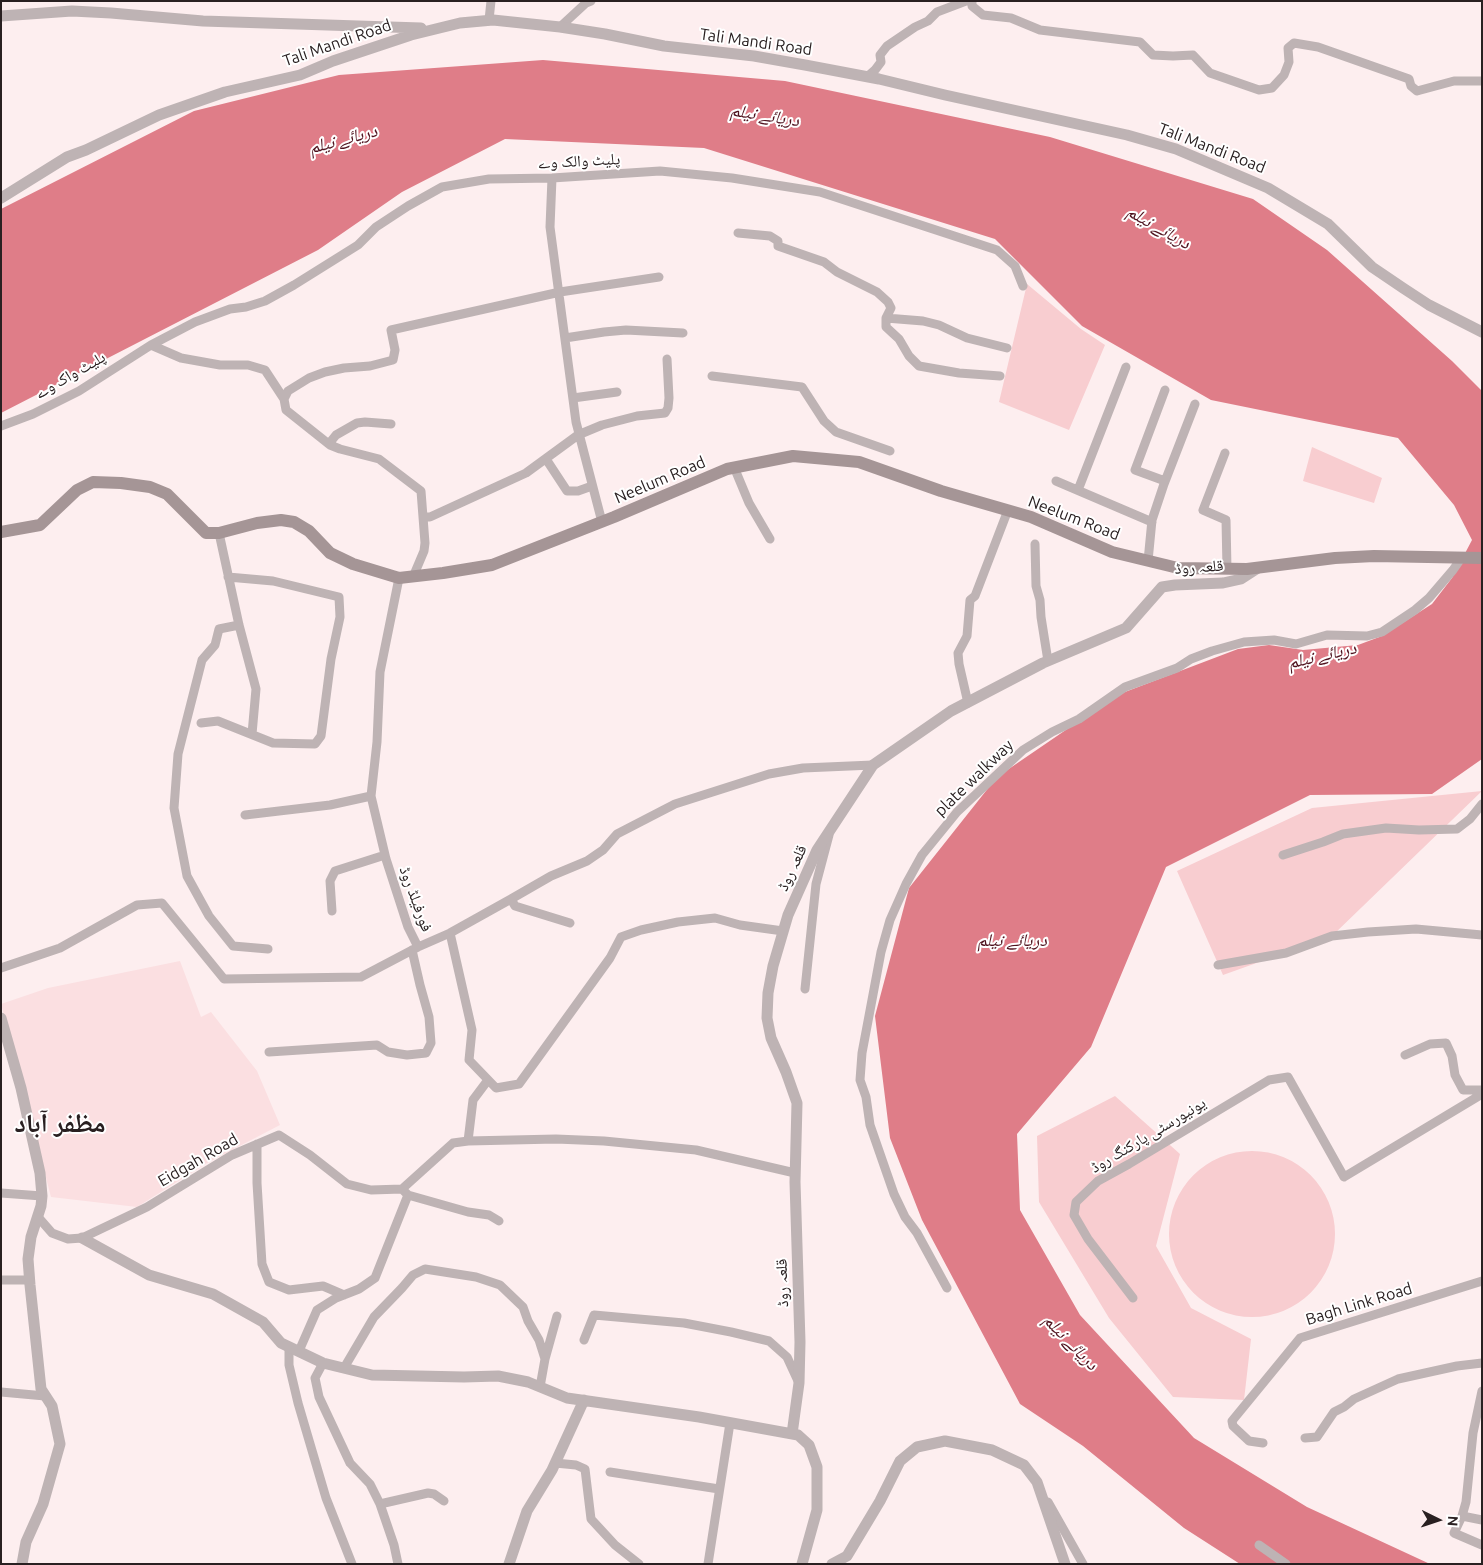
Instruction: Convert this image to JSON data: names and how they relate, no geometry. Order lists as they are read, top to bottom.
{
  "streets": {
    "main road": ["Neelum Road"],
    "street": [
      "Tali Mandi Road",
      "پلیٹ والک وے",
      "پلیٹ واک وے",
      "قلعہ روڈ",
      "plate walkway",
      "فورفیلڈ روڈ",
      "یونیورسٹی پارکنگ روڈ",
      "Eidgah Road",
      "Bagh Link Road"
    ]
  },
  "crossings": [
    ["پلیٹ والک وے", "پلیٹ واک وے"],
    ["Neelum Road", "قلعہ روڈ"],
    ["Neelum Road", "plate walkway"],
    ["Neelum Road", "فورفیلڈ روڈ"]
  ],
  "districts": ["مظفر آباد"],
  "water": ["دریائے نیلم"],
  "north": "right"
}
